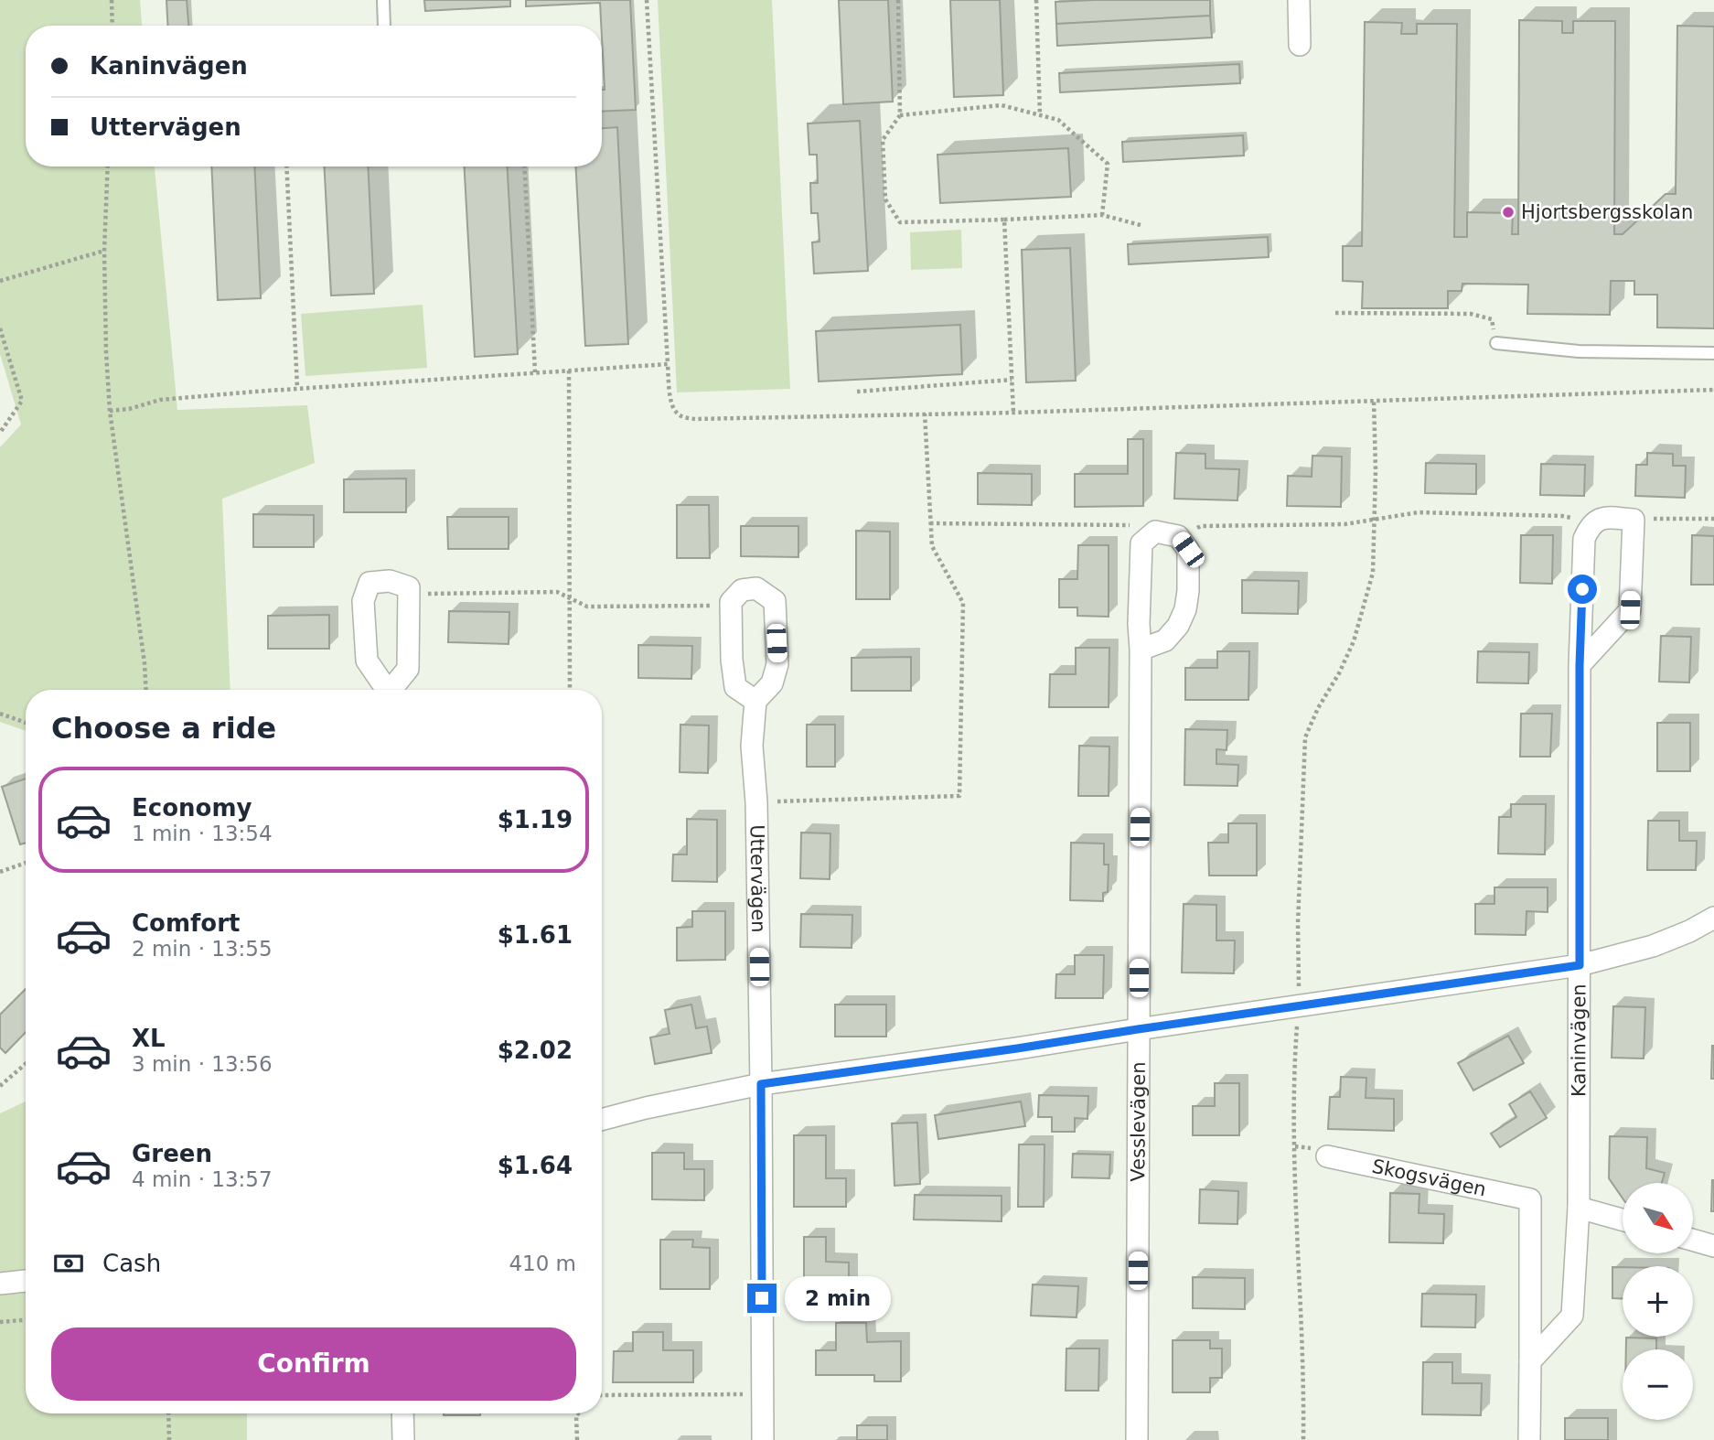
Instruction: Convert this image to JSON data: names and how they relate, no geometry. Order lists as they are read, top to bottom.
{
  "streets": {
    "street": [
      "Uttervägen",
      "Kaninvägen",
      "Vesslevägen",
      "Skogsvägen"
    ]
  },
  "crossings": [
    ["Kaninvägen", "Skogsvägen"]
  ],
  "places": ["Hjortsbergsskolan"],
  "north": "bottom right",
  "page": {
    "banner": ["Kaninvägen", "Uttervägen"],
    "heading": "Choose a ride",
    "list": [
      {
        "name": "Economy",
        "note": "1 min · 13:54",
        "value": "$1.19"
      },
      {
        "name": "Comfort",
        "note": "2 min · 13:55",
        "value": "$1.61"
      },
      {
        "name": "XL",
        "note": "3 min · 13:56",
        "value": "$2.02"
      },
      {
        "name": "Green",
        "note": "4 min · 13:57",
        "value": "$1.64"
      }
    ],
    "map_buttons": ["+", "−"],
    "pay": ["Cash", "410 m"],
    "bubble": "2 min",
    "buttons": "Confirm"
  }
}
